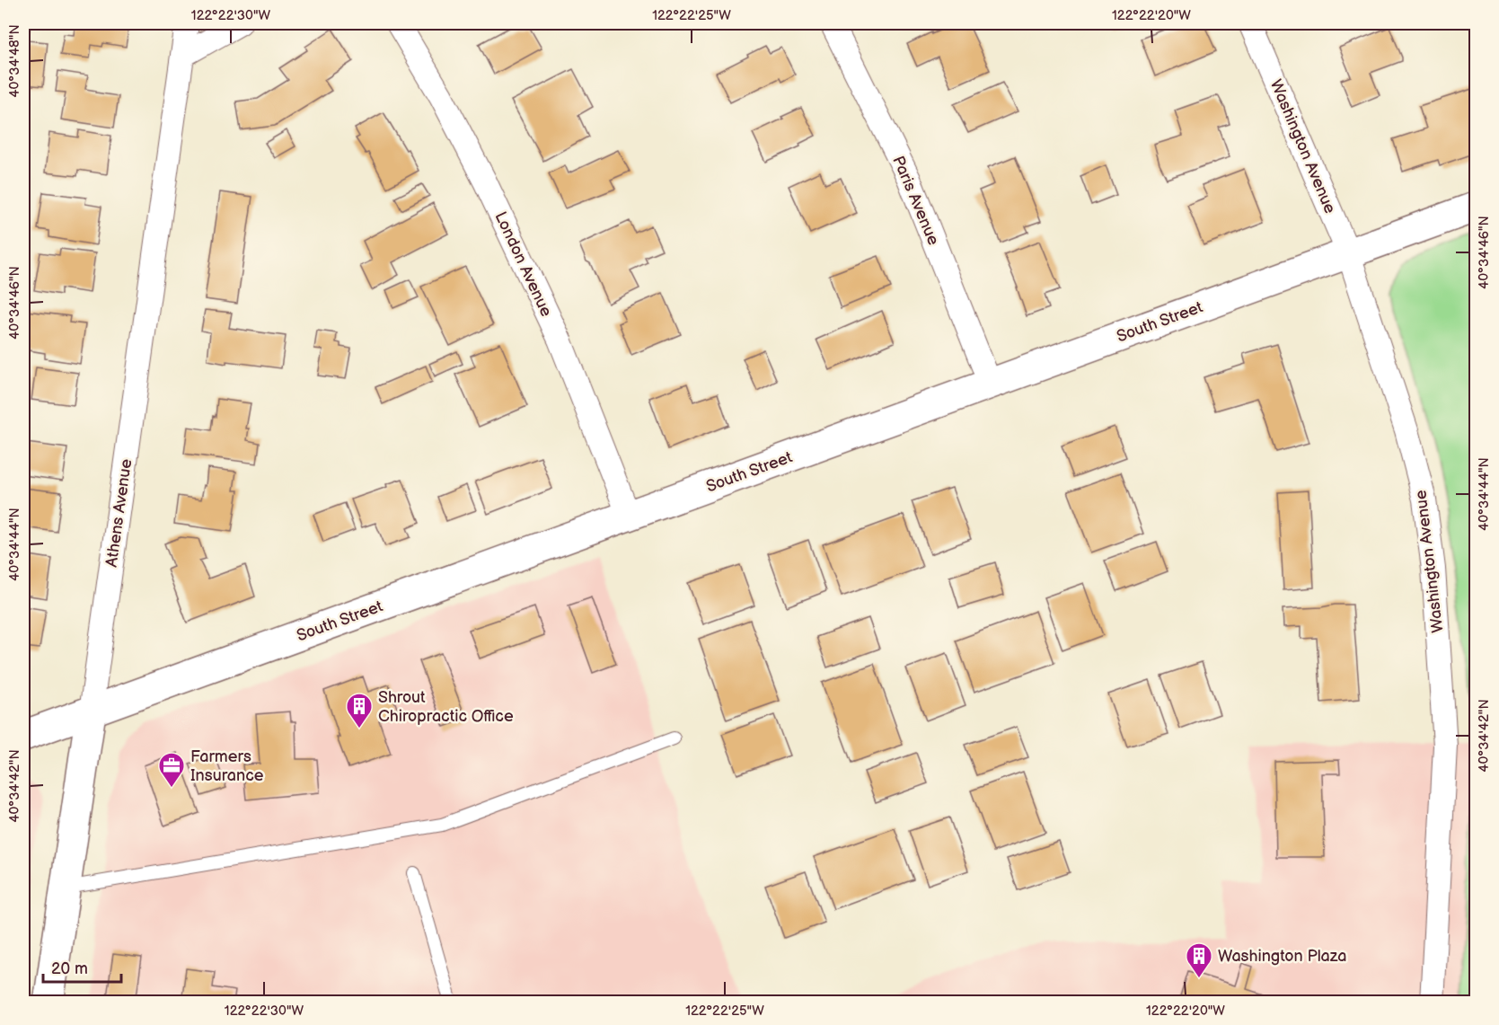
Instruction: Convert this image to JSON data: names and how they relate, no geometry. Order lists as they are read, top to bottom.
{
  "streets": {
    "street": [
      "Washington Avenue",
      "Paris Avenue",
      "London Avenue",
      "South Street",
      "Athens Avenue"
    ]
  },
  "crossings": [
    ["Washington Avenue", "South Street"],
    ["Paris Avenue", "South Street"],
    ["London Avenue", "South Street"],
    ["South Street", "Athens Avenue"]
  ],
  "places": {
    "building": ["Shrout Chiropractic Office", "Washington Plaza"],
    "office": ["Farmers Insurance"]
  },
  "scale_bar": "20 m",
  "coordinates": [
    "122°22'30\"W",
    "122°22'25\"W",
    "122°22'20\"W",
    "40°34'48\"N",
    "40°34'46\"N",
    "40°34'44\"N",
    "40°34'42\"N"
  ]
}
